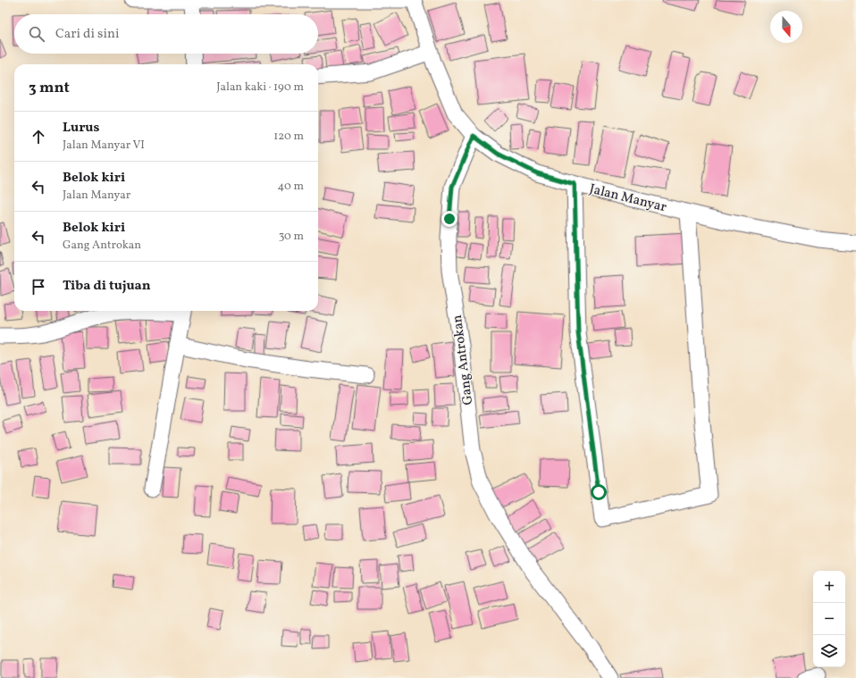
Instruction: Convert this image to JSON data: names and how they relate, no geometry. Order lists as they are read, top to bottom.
{
  "streets": {
    "street": ["Jalan Manyar", "Gang Antrokan"]
  },
  "crossings": [
    ["Jalan Manyar", "Gang Antrokan"]
  ],
  "north": "bottom",
  "page": {
    "search": "Cari di sini",
    "heading": ["3 mnt", "Jalan kaki · 190 m"],
    "list": [
      ["Lurus", "Jalan Manyar VI", "120 m"],
      ["Belok kiri", "Jalan Manyar", "40 m"],
      ["Belok kiri", "Gang Antrokan", "30 m"],
      "Tiba di tujuan"
    ],
    "map_buttons": ["+", "−"]
  }
}
